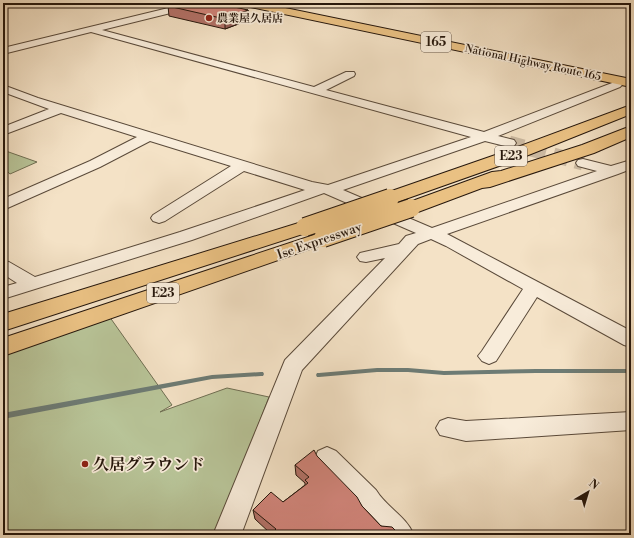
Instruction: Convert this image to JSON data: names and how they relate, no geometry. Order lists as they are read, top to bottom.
{
  "streets": {
    "highway": [
      "165",
      "National Highway Route 165",
      "E23",
      "Ise Expressway"
    ]
  },
  "places": ["農業屋久居店", "久居グラウンド"],
  "north": "top right"
}
